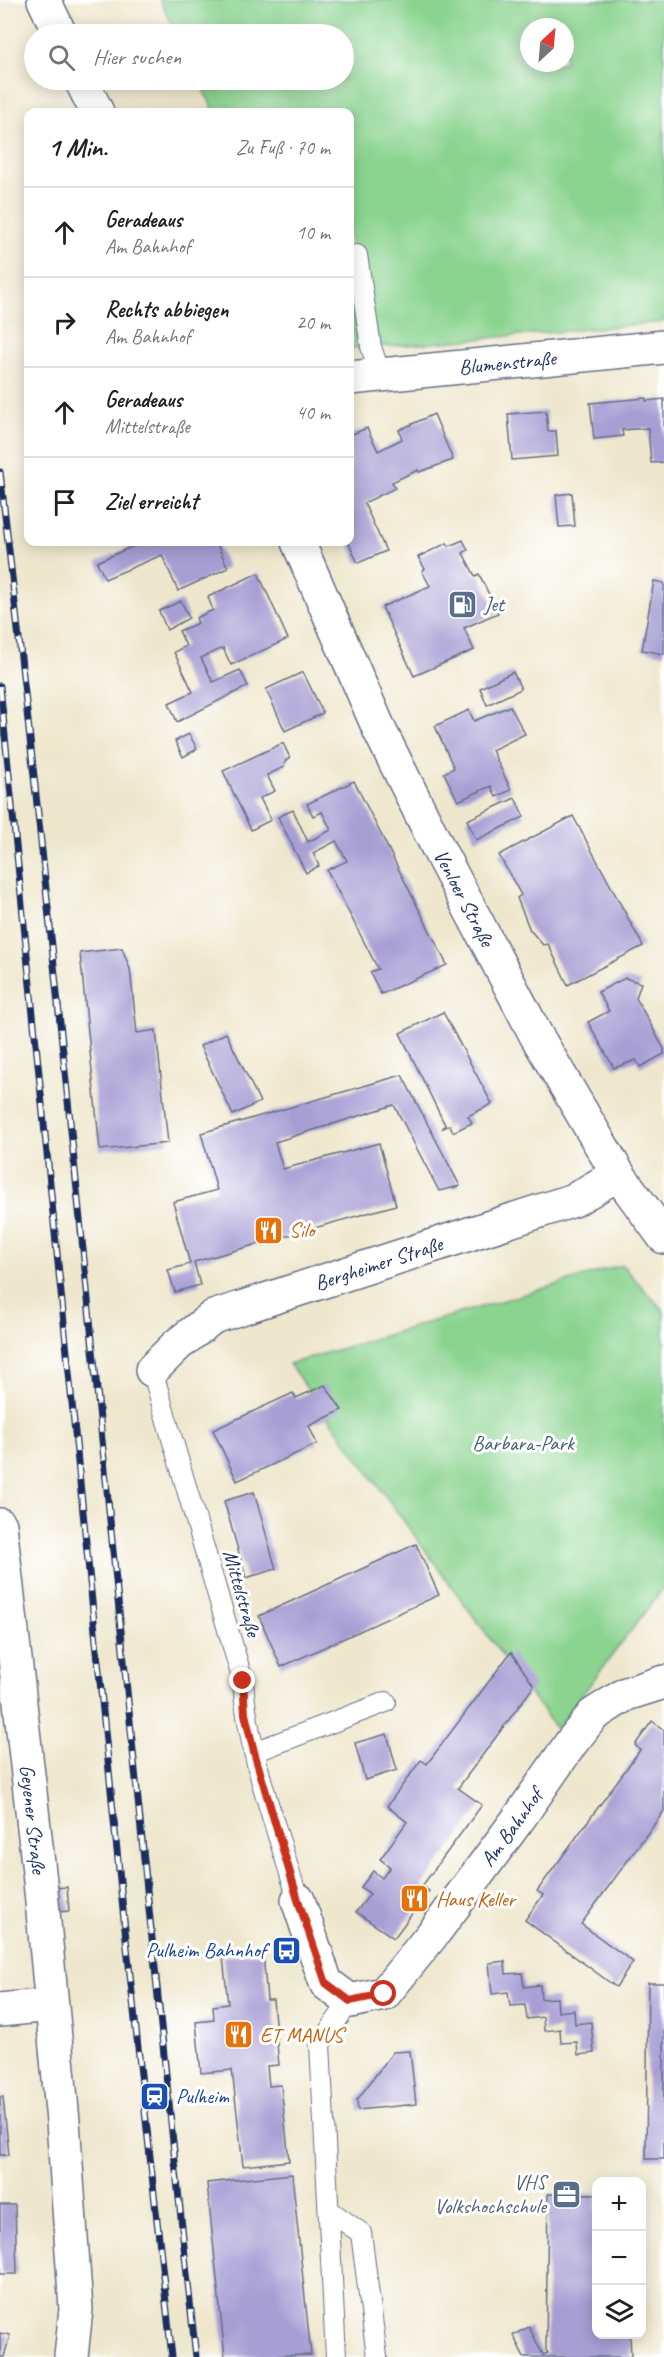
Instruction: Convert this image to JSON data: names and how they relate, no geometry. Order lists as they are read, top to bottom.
{
  "streets": {
    "street": [
      "Blumenstraße",
      "Venloer Straße",
      "Bergheimer Straße",
      "Geyener Straße",
      "Am Bahnhof"
    ],
    "lane": ["Mittelstraße"]
  },
  "crossings": [
    ["Venloer Straße", "Bergheimer Straße"],
    ["Bergheimer Straße", "Mittelstraße"]
  ],
  "parks": ["Barbara-Park"],
  "places": {
    "fuel station": ["Jet"],
    "restaurant": ["Silo", "Haus Keller", "ET MANUS"],
    "bus stop": ["Pulheim Bahnhof"],
    "station": ["Pulheim"],
    "office": ["VHS Volkshochschule"]
  },
  "north": "top right",
  "page": {
    "search": "Hier suchen",
    "heading": ["1 Min.", "Zu Fuß · 70 m"],
    "list": [
      ["Geradeaus", "Am Bahnhof", "10 m"],
      ["Rechts abbiegen", "Am Bahnhof", "20 m"],
      ["Geradeaus", "Mittelstraße", "40 m"],
      "Ziel erreicht"
    ],
    "map_buttons": ["+", "−"]
  }
}
